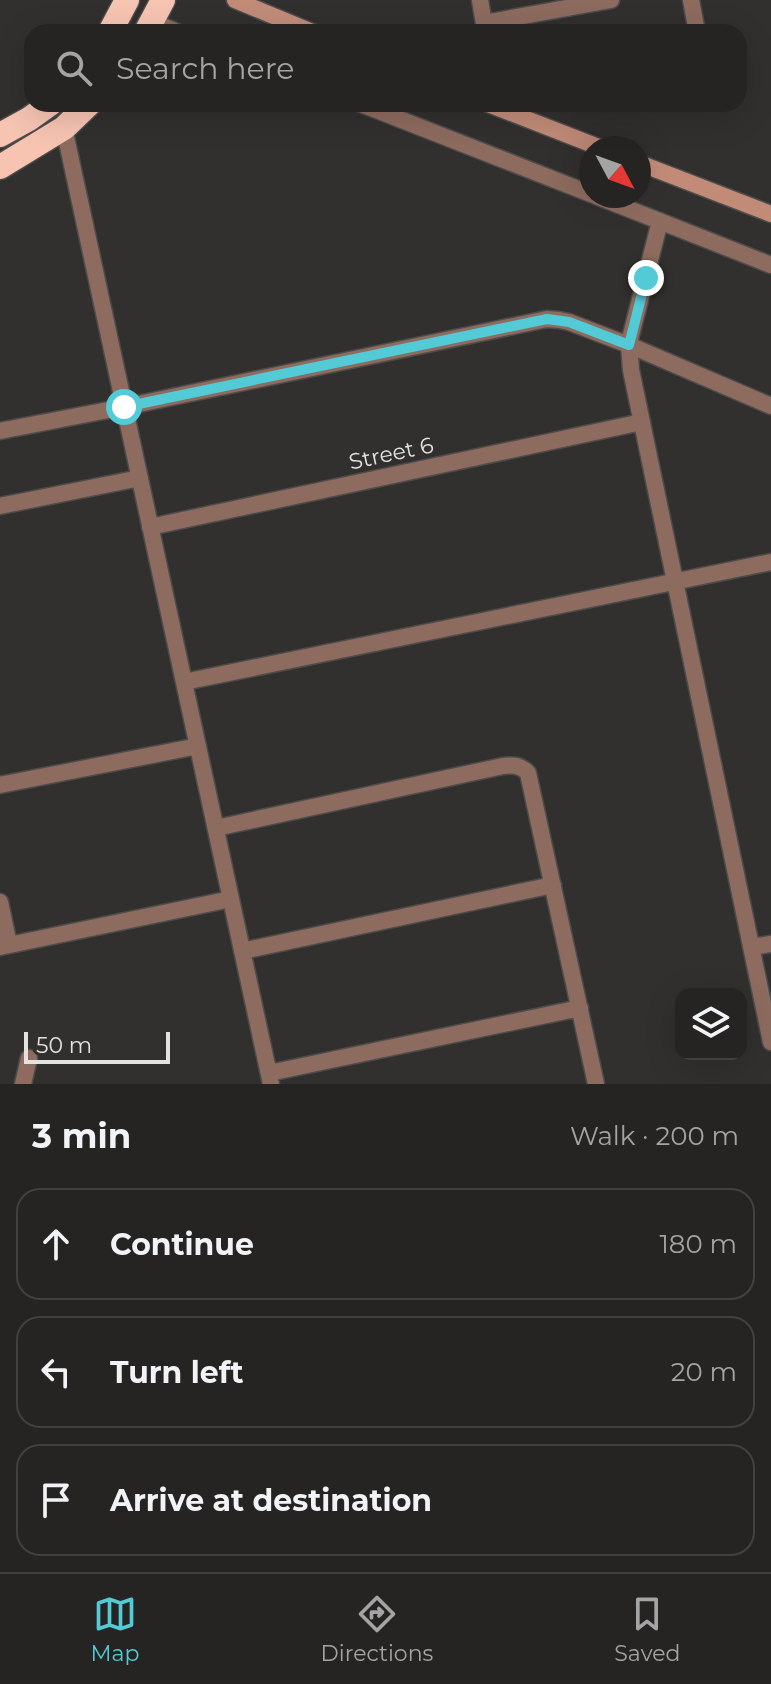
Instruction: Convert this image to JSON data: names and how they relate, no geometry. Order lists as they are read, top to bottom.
{
  "streets": {
    "street": ["Street 6"]
  },
  "scale_bar": "50 m",
  "north": "bottom right",
  "page": {
    "search": "Search here",
    "scale": "50 m",
    "heading": ["3 min", "Walk · 200 m"],
    "list": [
      ["Continue", "180 m"],
      ["Turn left", "20 m"],
      "Arrive at destination"
    ],
    "nav": ["Map", "Directions", "Saved"]
  }
}
